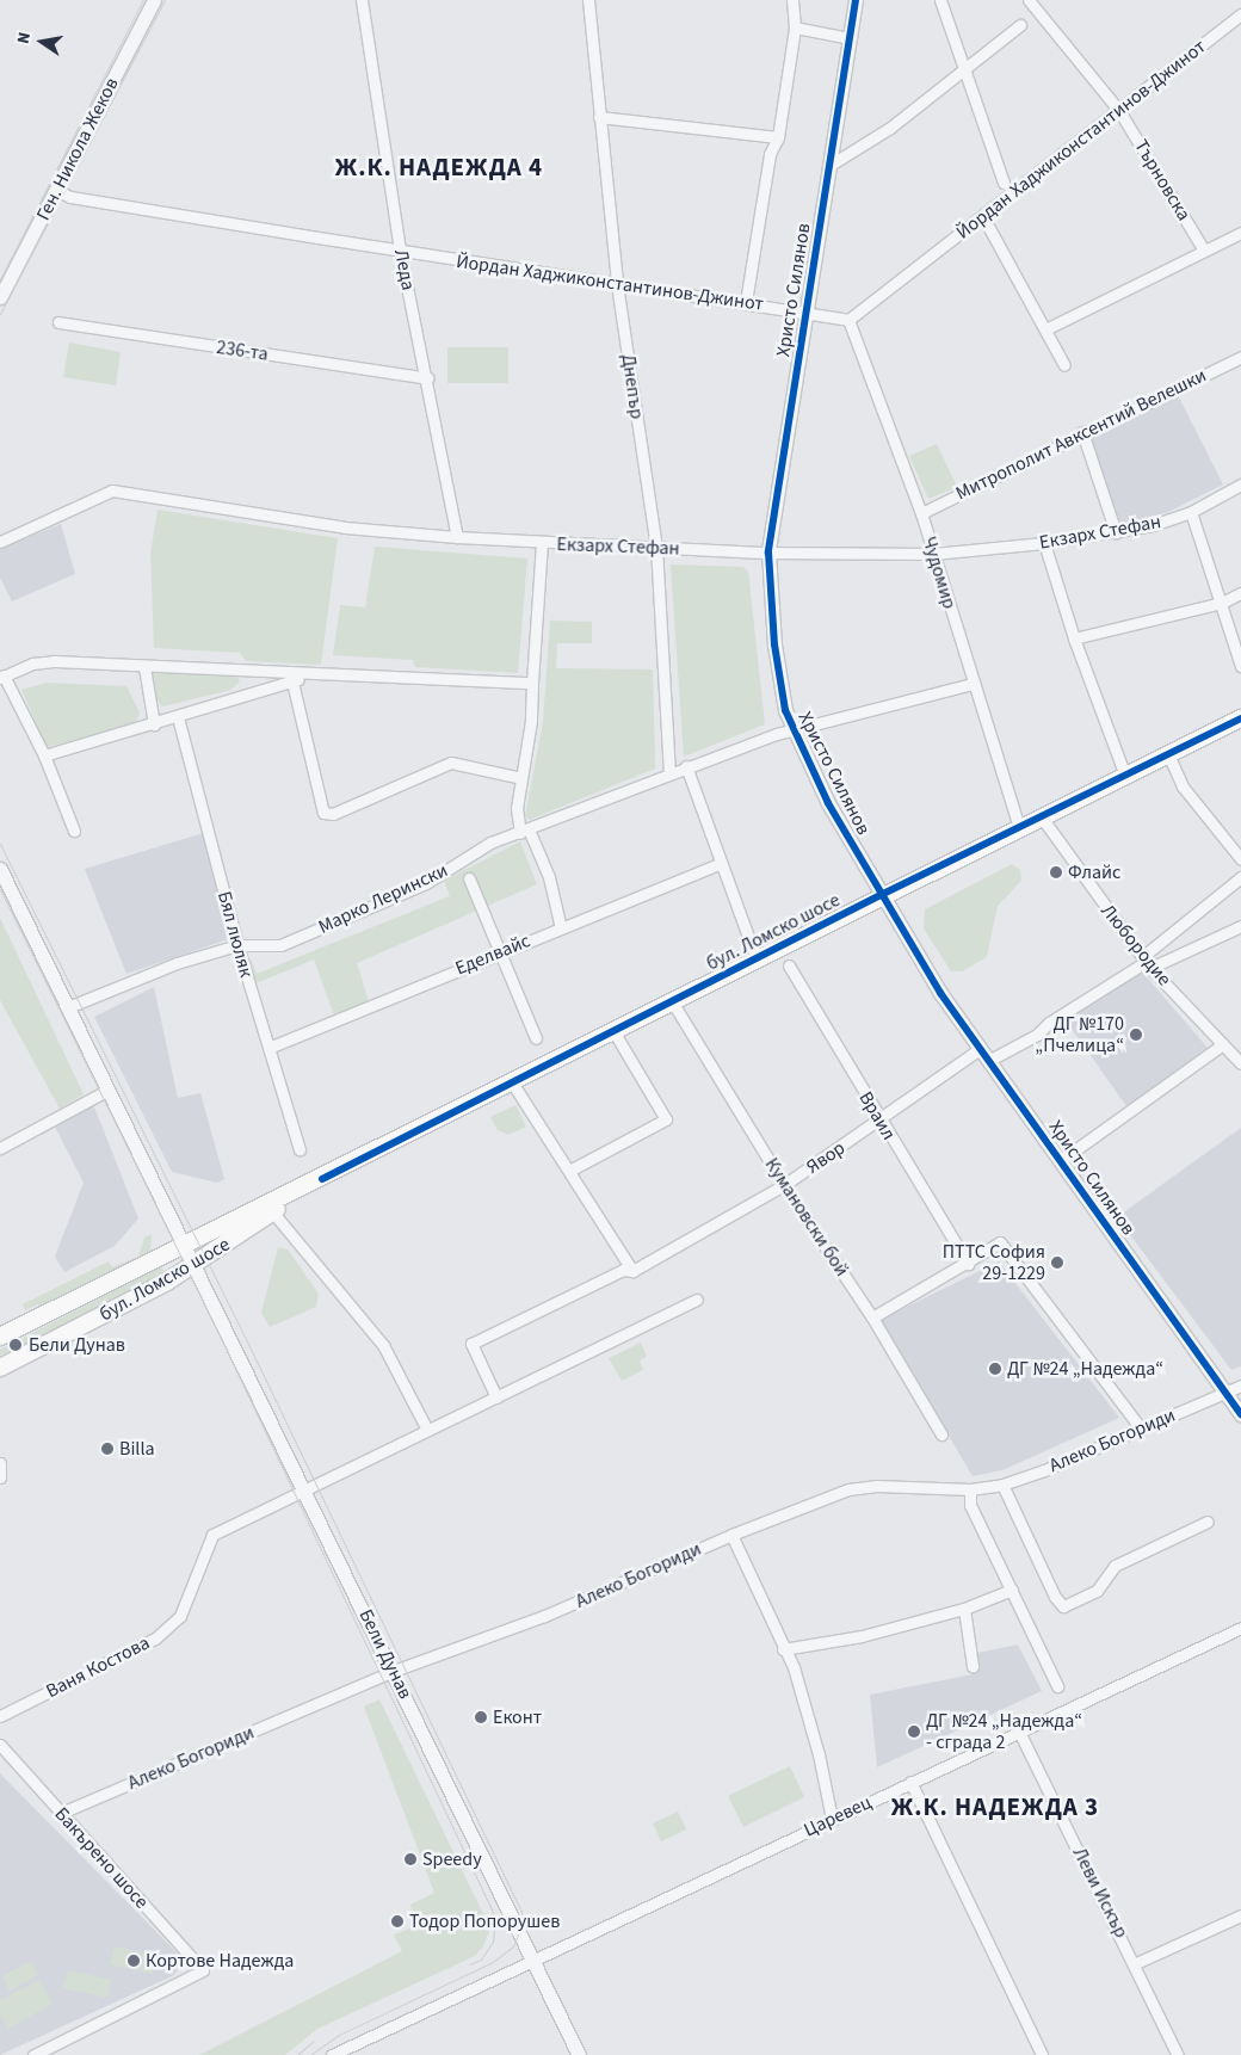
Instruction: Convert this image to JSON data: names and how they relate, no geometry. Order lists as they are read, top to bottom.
{
  "streets": {
    "main road": ["бул. Ломско шосе"],
    "street": [
      "Йордан Хаджиконстантинов-Джинот",
      "Ген. Никола Жеков",
      "Търновска",
      "Леда",
      "Христо Силянов",
      "236-та",
      "Днепър",
      "Митрополит Авксентий Велешки",
      "Екзарх Стефан",
      "Чудомир",
      "Марко Лерински",
      "Бял люляк",
      "Любородие",
      "Еделвайс",
      "Враил",
      "Явор",
      "Кумановски бой",
      "Алеко Богориди",
      "Бели Дунав",
      "Ваня Костова",
      "Царевец",
      "Бакърено шосе",
      "Леви Искър"
    ]
  },
  "crossings": [
    ["Йордан Хаджиконстантинов-Джинот", "Ген. Никола Жеков"],
    ["Йордан Хаджиконстантинов-Джинот", "Търновска"],
    ["Йордан Хаджиконстантинов-Джинот", "Леда"],
    ["Йордан Хаджиконстантинов-Джинот", "Христо Силянов"],
    ["Йордан Хаджиконстантинов-Джинот", "Днепър"],
    ["Йордан Хаджиконстантинов-Джинот", "Чудомир"],
    ["Леда", "236-та"],
    ["Леда", "Екзарх Стефан"],
    ["Христо Силянов", "Екзарх Стефан"],
    ["Христо Силянов", "Марко Лерински"],
    ["Христо Силянов", "бул. Ломско шосе"],
    ["Христо Силянов", "Явор"],
    ["Христо Силянов", "Алеко Богориди"],
    ["Днепър", "Екзарх Стефан"],
    ["Днепър", "Марко Лерински"],
    ["Митрополит Авксентий Велешки", "Чудомир"],
    ["Екзарх Стефан", "Чудомир"],
    ["Чудомир", "Марко Лерински"],
    ["Чудомир", "бул. Ломско шосе"],
    ["Марко Лерински", "Бял люляк"],
    ["Марко Лерински", "Бели Дунав"],
    ["бул. Ломско шосе", "Любородие"],
    ["бул. Ломско шосе", "Кумановски бой"],
    ["бул. Ломско шосе", "Бели Дунав"],
    ["Бял люляк", "Еделвайс"],
    ["Любородие", "Явор"],
    ["Враил", "Явор"],
    ["Явор", "Кумановски бой"],
    ["Явор", "Ваня Костова"],
    ["Алеко Богориди", "Бели Дунав"],
    ["Алеко Богориди", "Бакърено шосе"],
    ["Бели Дунав", "Ваня Костова"],
    ["Бели Дунав", "Царевец"],
    ["Царевец", "Леви Искър"]
  ],
  "districts": ["Ж.К. НАДЕЖДА 4", "Ж.К. НАДЕЖДА 3"],
  "places": [
    "Флайс",
    "ДГ №170 „Пчелица“",
    "ПТТС София 29-1229",
    "Бели Дунав",
    "ДГ №24 „Надежда“",
    "Billa",
    "Еконт",
    "ДГ №24 „Надежда“ - сграда 2",
    "Speedy",
    "Тодор Попорушев",
    "Кортове Надежда"
  ],
  "north": "left"
}
